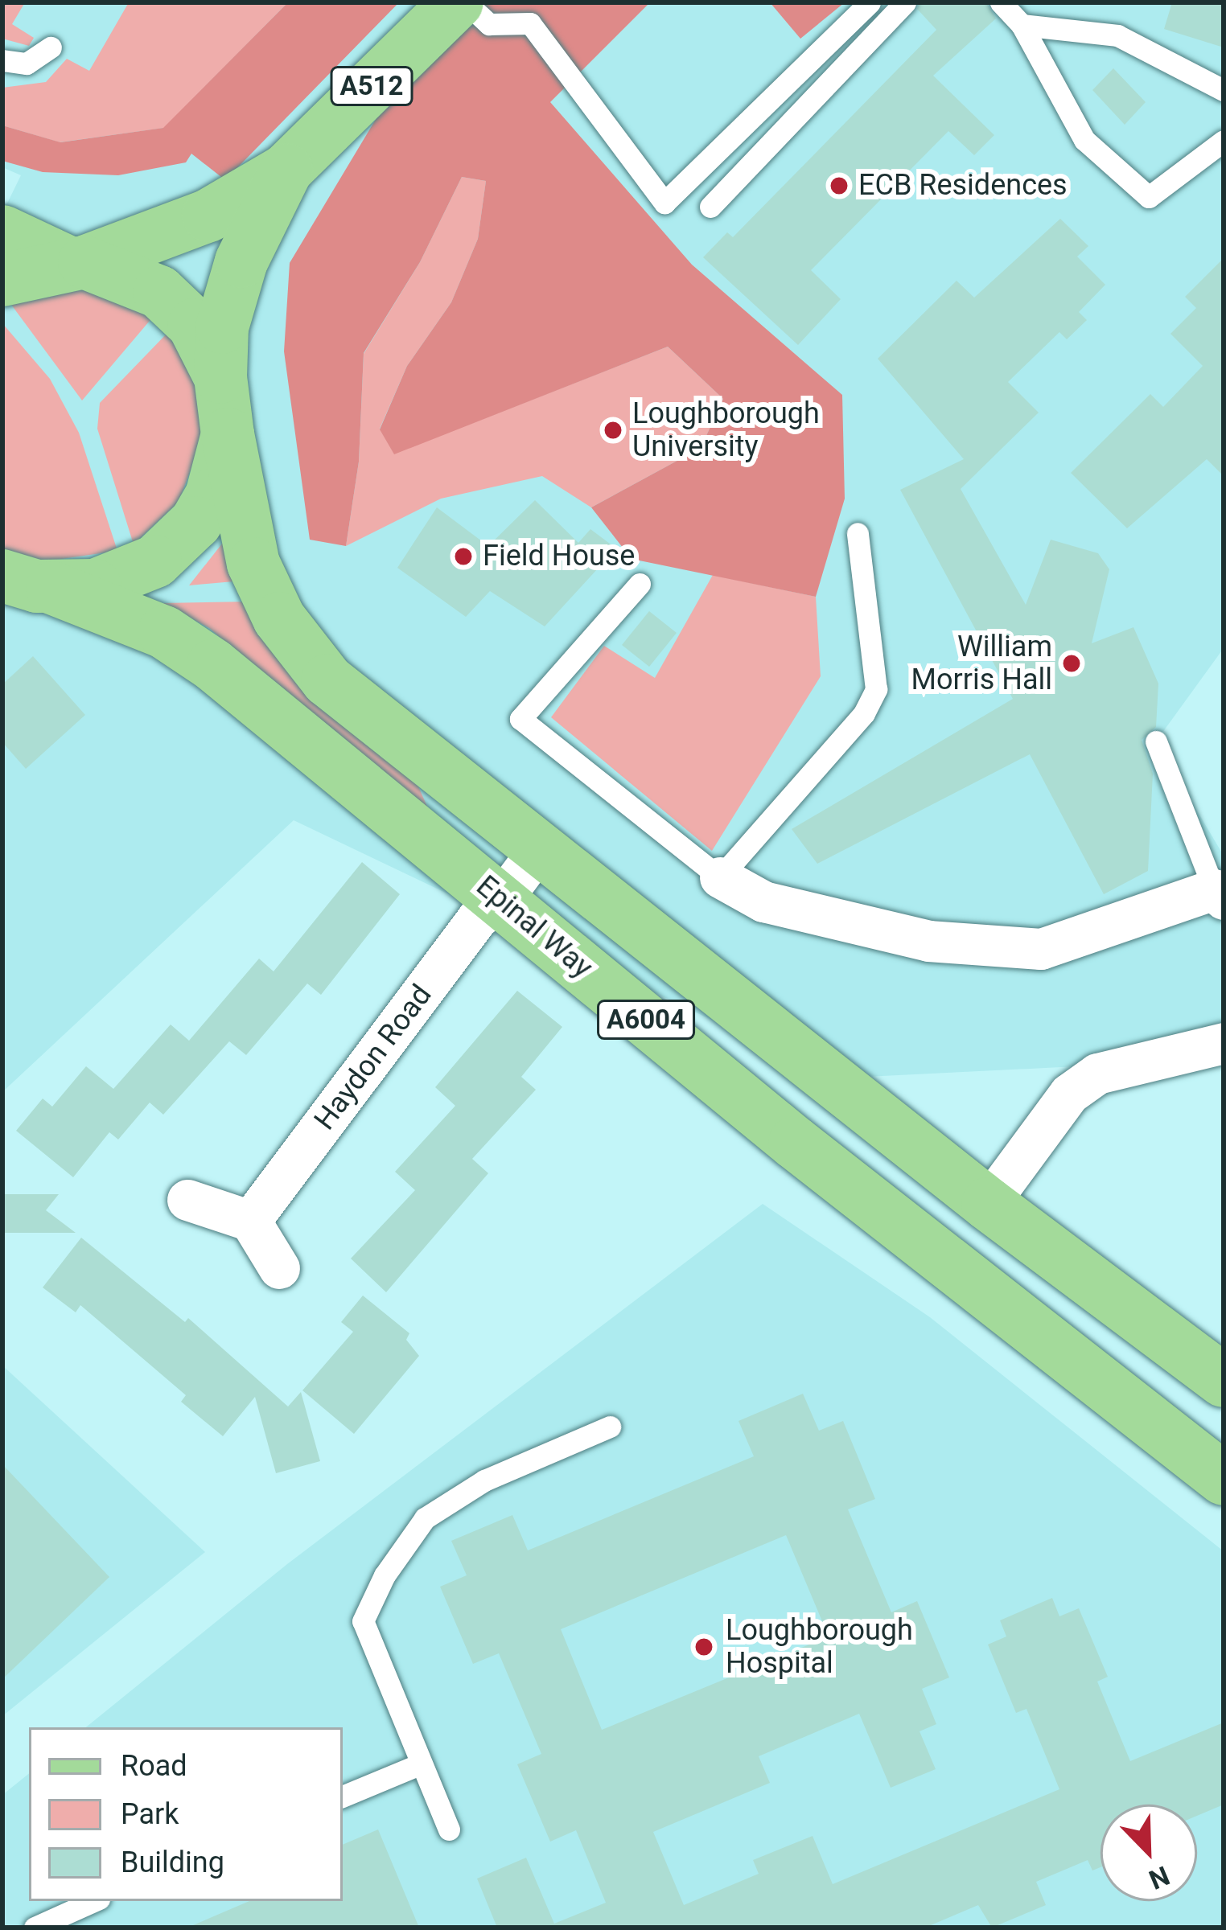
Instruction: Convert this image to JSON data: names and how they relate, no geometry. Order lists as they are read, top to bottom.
{
  "streets": {
    "main road": ["A512", "Epinal Way", "A6004"],
    "street": ["Haydon Road"]
  },
  "crossings": [
    ["Epinal Way", "Haydon Road"],
    ["A6004", "Haydon Road"]
  ],
  "places": [
    "ECB Residences",
    "Loughborough University",
    "Field House",
    "William Morris Hall",
    "Loughborough Hospital"
  ],
  "legend": ["Road", "Park", "Building"],
  "north": "bottom right"
}
